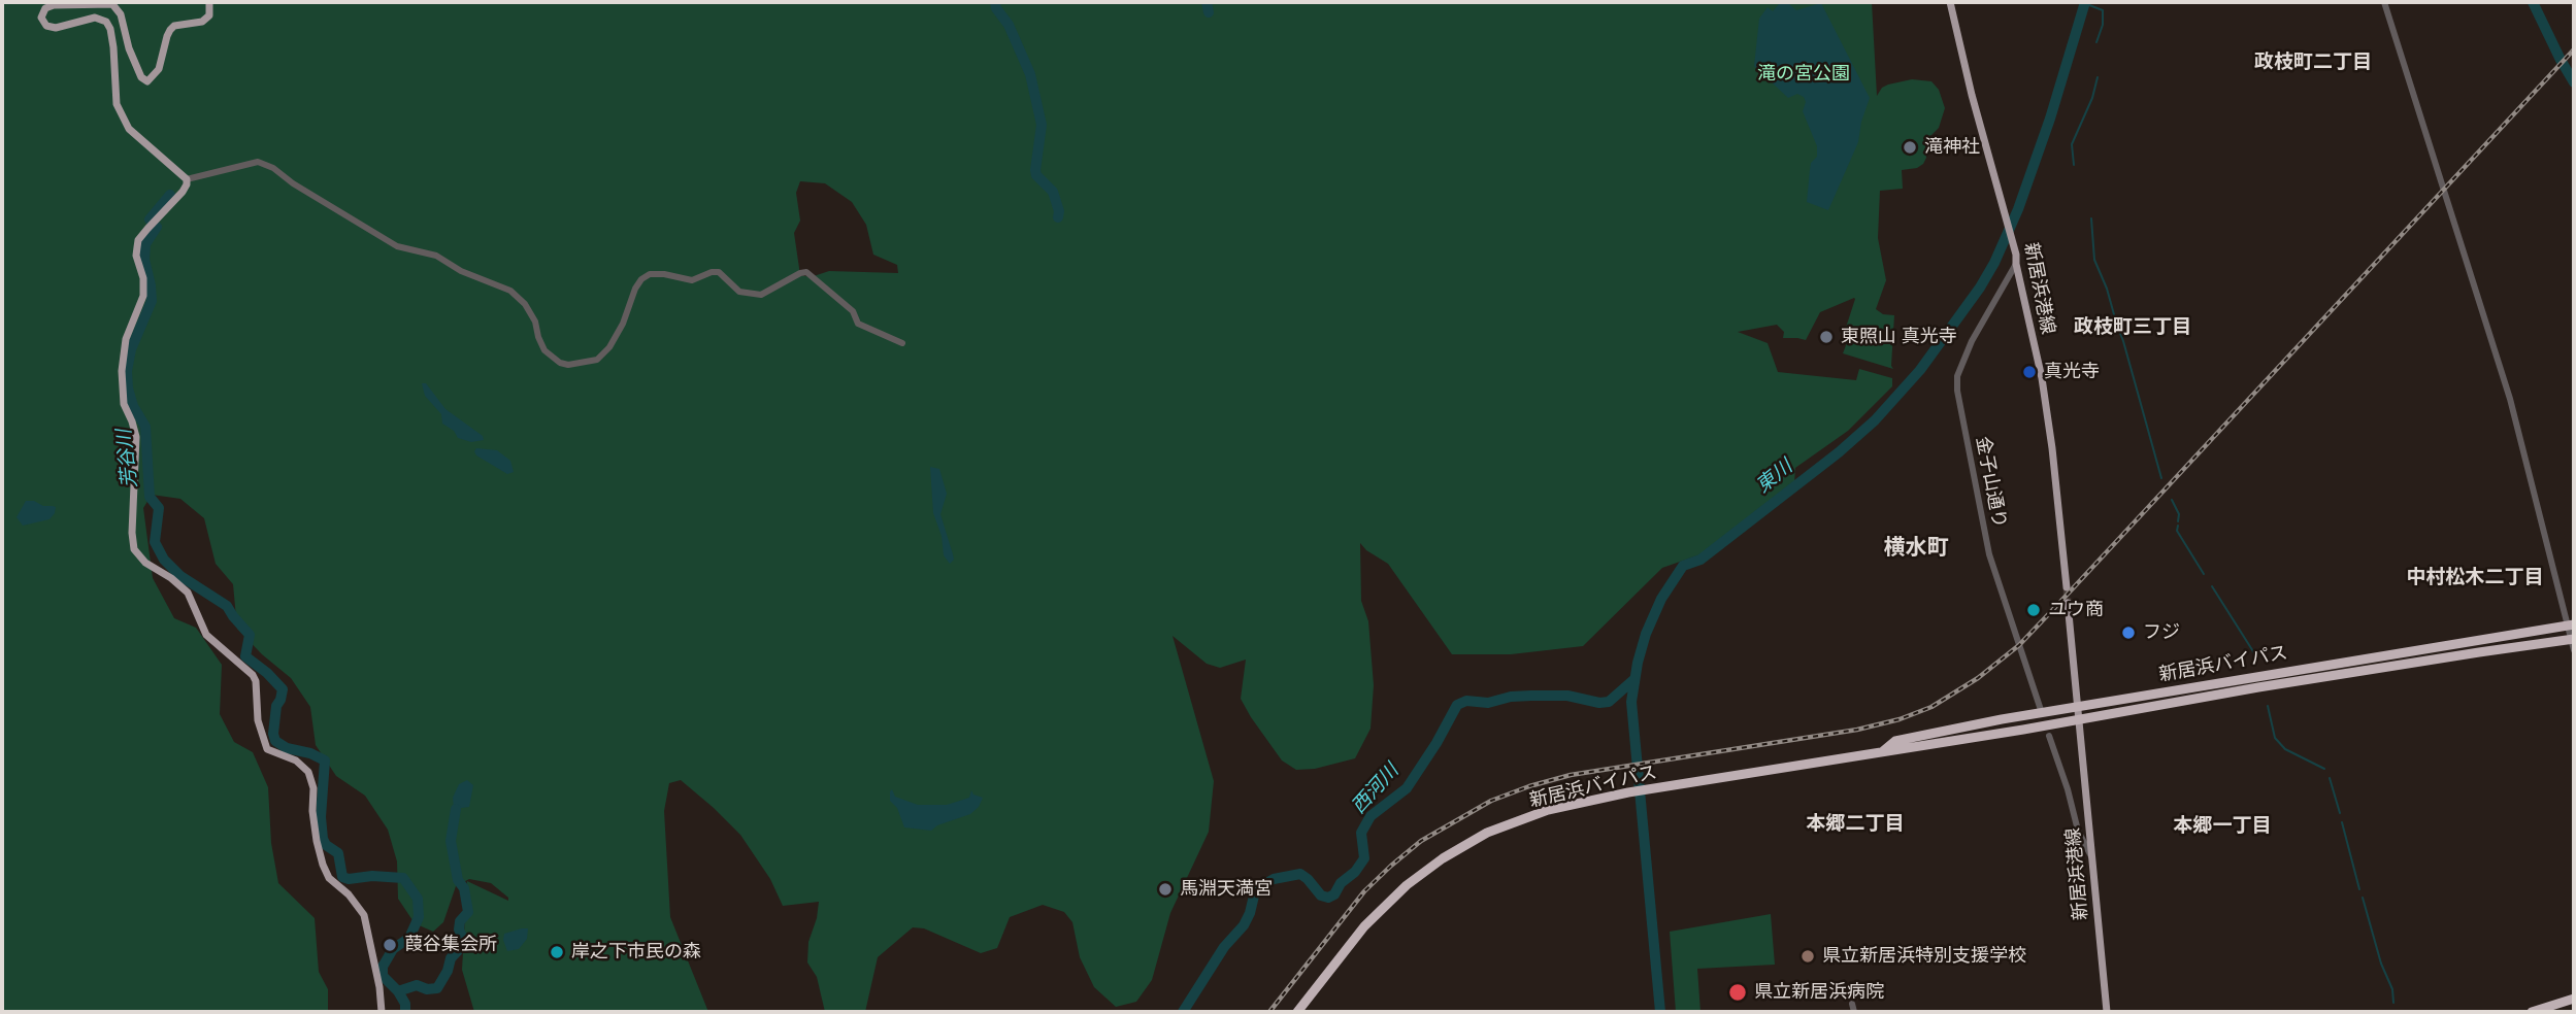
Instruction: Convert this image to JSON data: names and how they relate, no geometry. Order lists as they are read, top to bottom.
{
  "streets": {
    "highway": ["新居浜バイパス"],
    "main road": ["新居浜港線"],
    "street": ["金子山通り"]
  },
  "crossings": [
    ["新居浜港線", "金子山通り"],
    ["新居浜港線", "新居浜バイパス"],
    ["金子山通り", "新居浜バイパス"]
  ],
  "districts": [
    "政枝町二丁目",
    "政枝町三丁目",
    "横水町",
    "中村松木二丁目",
    "本郷二丁目",
    "本郷一丁目"
  ],
  "water": ["芳谷川", "東川", "西河川"],
  "parks": ["滝の宮公園"],
  "places": [
    "滝神社",
    "東照山 真光寺",
    "真光寺",
    "ユウ商",
    "フジ",
    "馬淵天満宮",
    "葭谷集会所",
    "岸之下市民の森",
    "県立新居浜特別支援学校",
    "県立新居浜病院"
  ]
}
